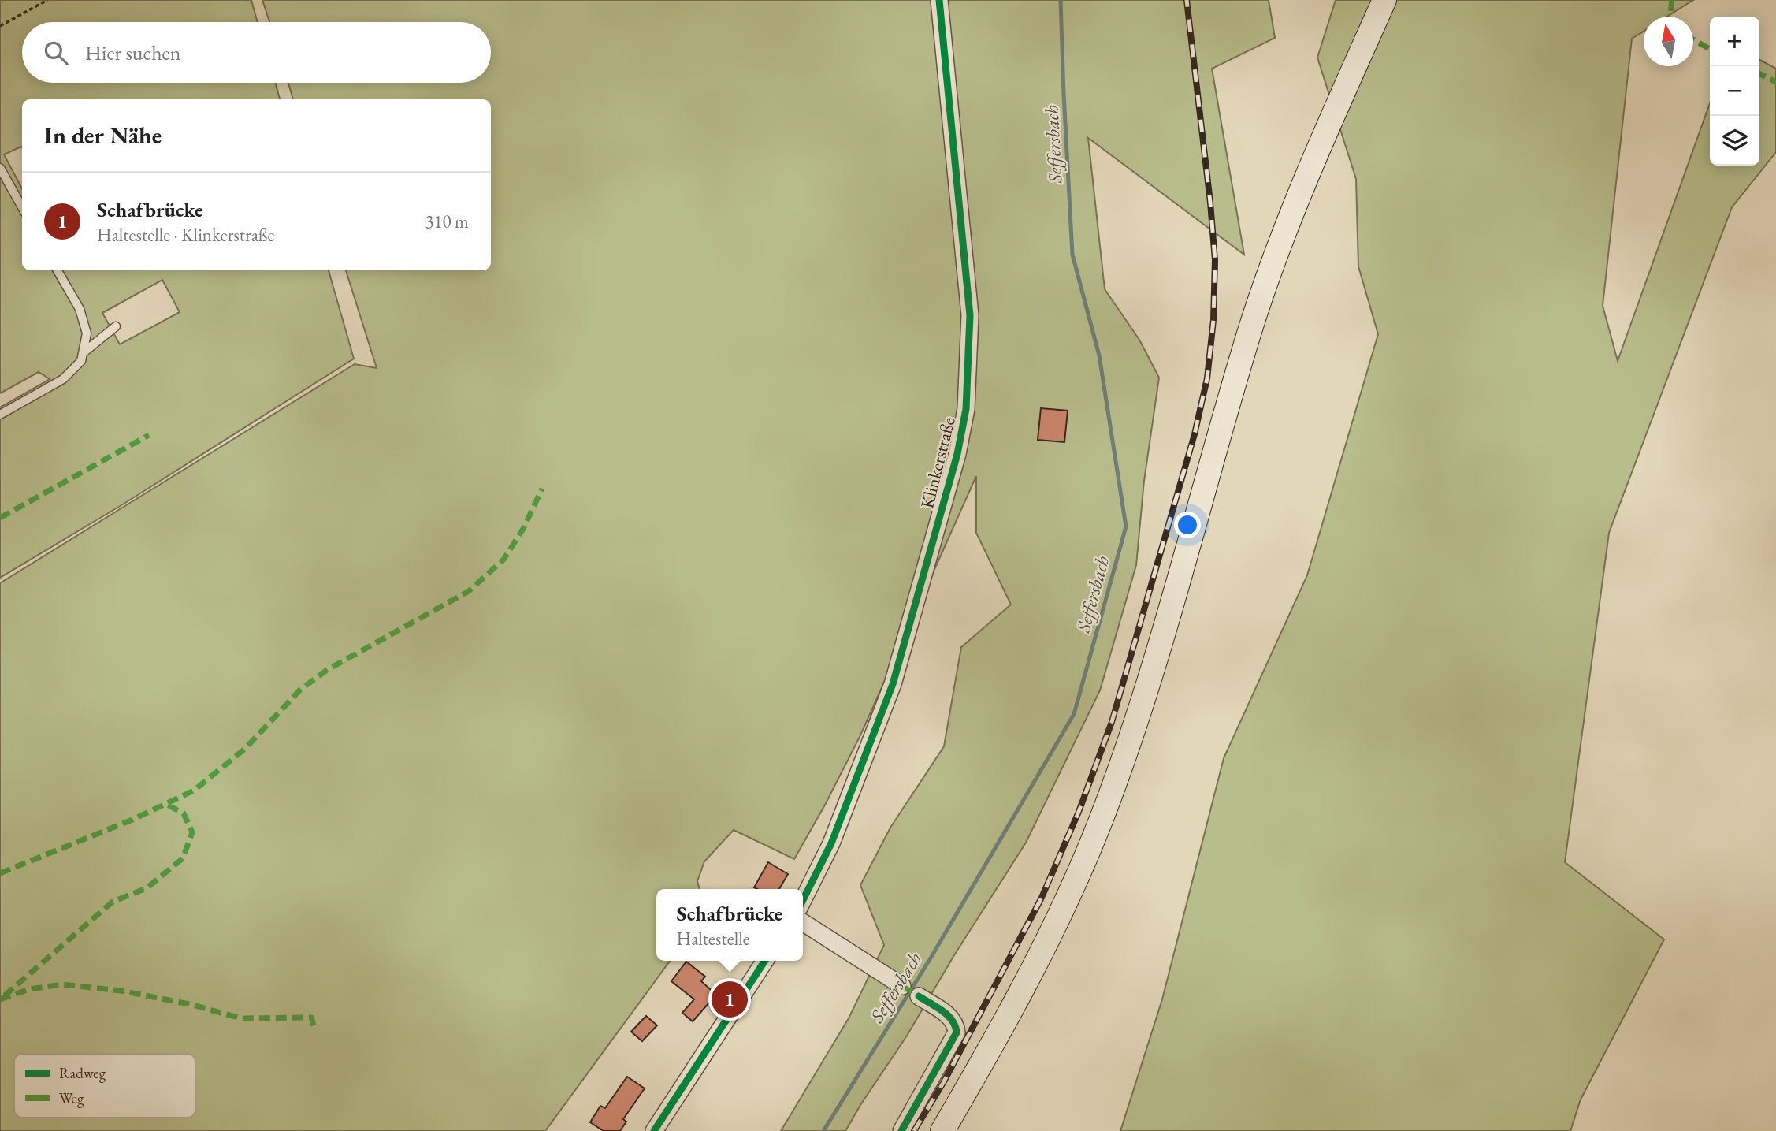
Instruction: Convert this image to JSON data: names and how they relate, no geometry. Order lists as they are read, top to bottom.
{
  "streets": {
    "street": ["Klinkerstraße"]
  },
  "water": ["Seffersbach"],
  "legend": ["Radweg", "Weg"],
  "north": "top",
  "page": {
    "map_buttons": ["+", "−"],
    "search": "Hier suchen",
    "heading": "In der Nähe",
    "list": [
      {
        "mark": "1",
        "name": "Schafbrücke",
        "note": "Haltestelle · Klinkerstraße",
        "value": "310 m"
      }
    ],
    "popup": ["Schafbrücke", "Haltestelle"],
    "pins": "1"
  }
}
